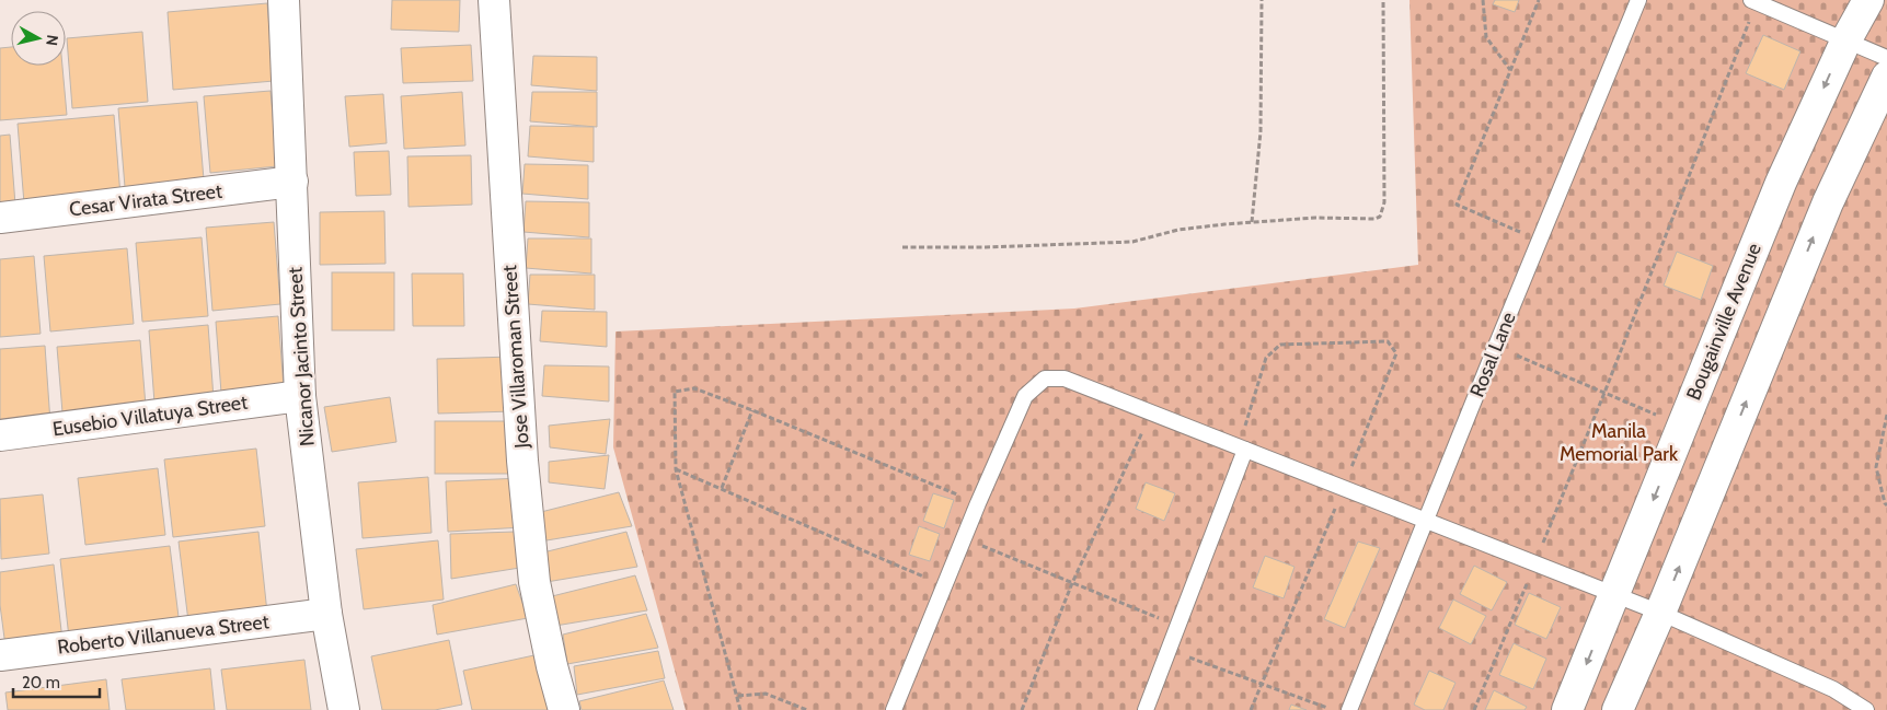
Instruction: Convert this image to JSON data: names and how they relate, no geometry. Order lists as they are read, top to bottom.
{
  "streets": {
    "street": [
      "Cesar Virata Street",
      "Bougainville Avenue",
      "Nicanor Jacinto Street",
      "Jose Villaroman Street",
      "Eusebio Villatuya Street",
      "Roberto Villanueva Street"
    ],
    "lane": ["Rosal Lane"]
  },
  "crossings": [
    ["Cesar Virata Street", "Nicanor Jacinto Street"],
    ["Nicanor Jacinto Street", "Eusebio Villatuya Street"],
    ["Nicanor Jacinto Street", "Roberto Villanueva Street"]
  ],
  "parks": ["Manila Memorial Park"],
  "scale_bar": "20 m",
  "north": "right"
}
